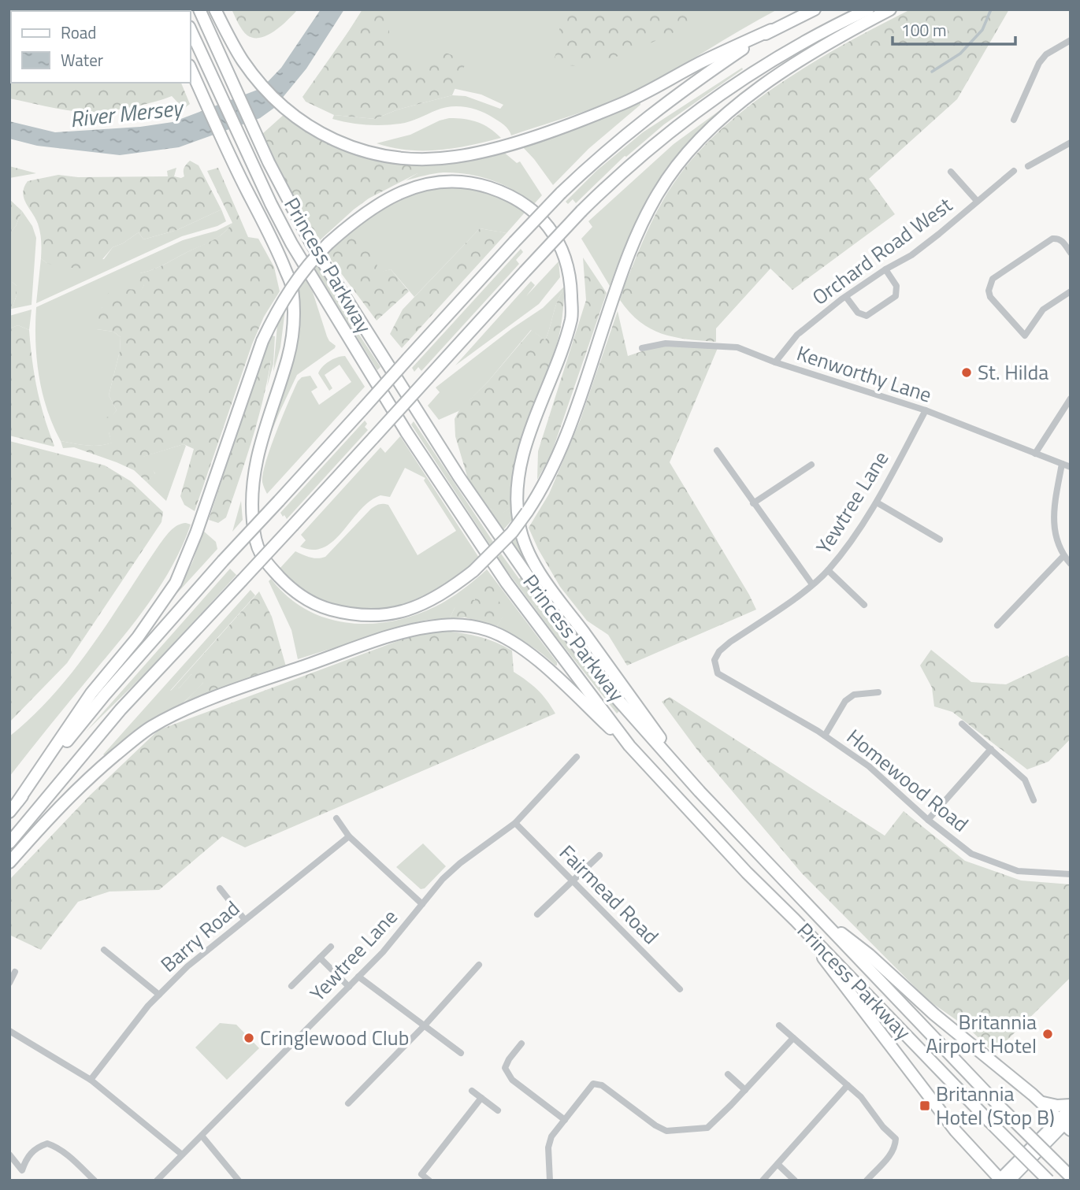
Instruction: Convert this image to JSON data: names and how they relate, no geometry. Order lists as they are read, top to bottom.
{
  "streets": {
    "highway": ["Princess Parkway"],
    "street": [
      "Orchard Road West",
      "Kenworthy Lane",
      "Yewtree Lane",
      "Homewood Road",
      "Fairmead Road",
      "Barry Road"
    ]
  },
  "crossings": [
    ["Orchard Road West", "Kenworthy Lane"],
    ["Kenworthy Lane", "Yewtree Lane"],
    ["Yewtree Lane", "Homewood Road"],
    ["Yewtree Lane", "Fairmead Road"]
  ],
  "water": ["River Mersey"],
  "places": {
    "other": ["St. Hilda", "Britannia Airport Hotel", "Cringlewood Club"],
    "transit": ["Britannia Hotel (Stop B)"]
  },
  "legend": ["Road", "Water"],
  "scale_bar": "100 m"
}
